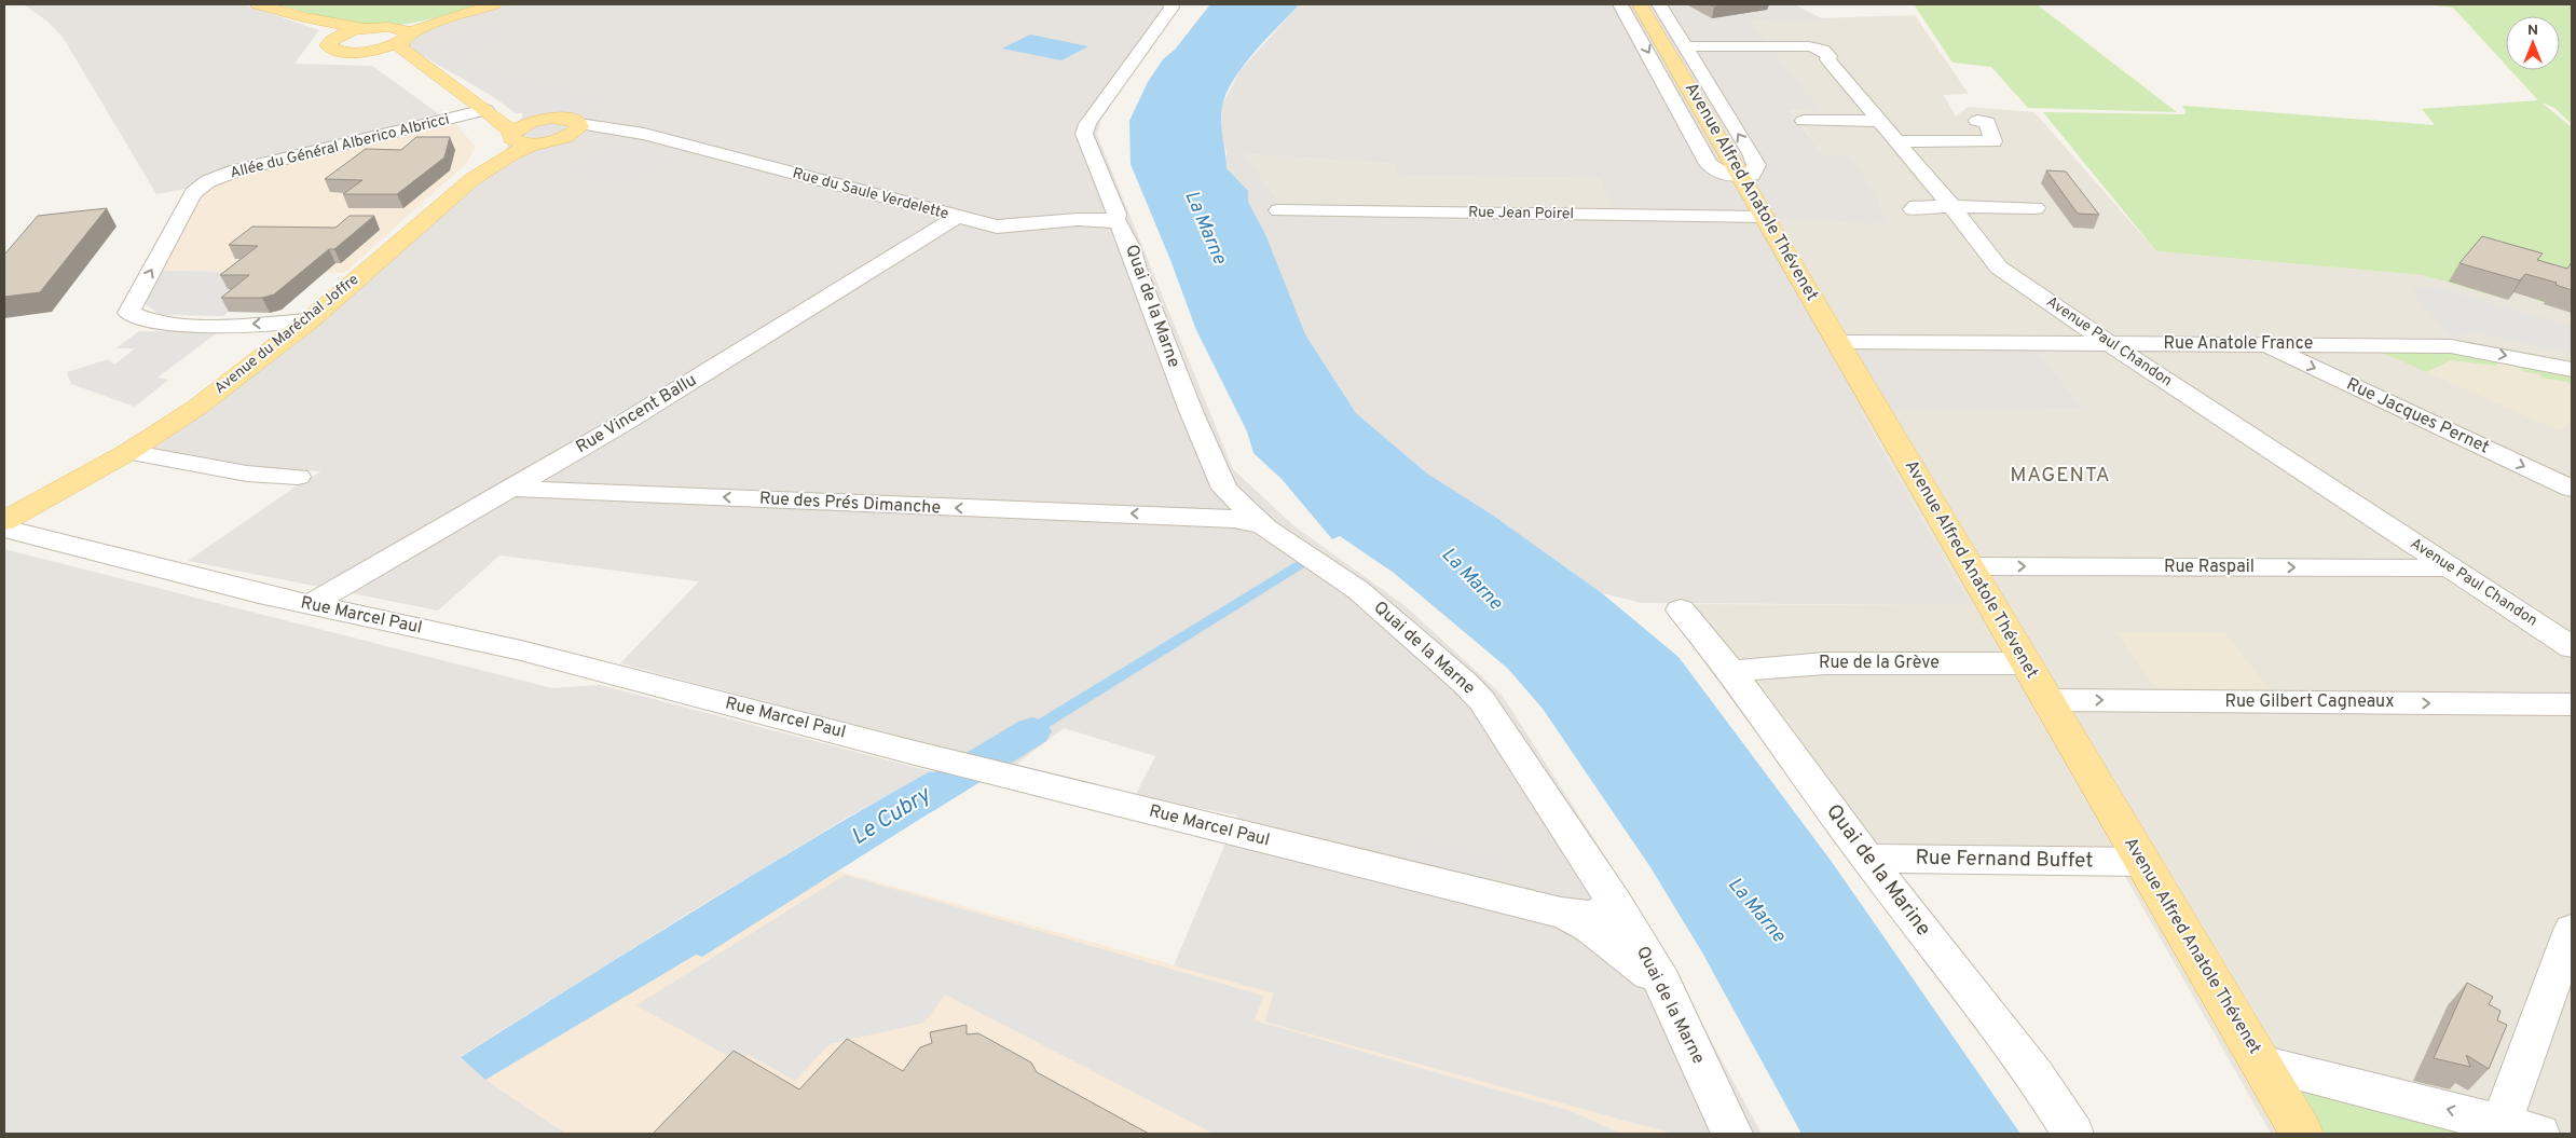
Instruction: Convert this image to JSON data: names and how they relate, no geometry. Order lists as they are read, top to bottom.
{
  "streets": {
    "main road": ["Avenue Alfred Anatole Thévenet", "Avenue du Maréchal Joffre"],
    "street": [
      "Allée du Général Alberico Albricci",
      "Rue du Saule Verdelette",
      "Rue Jean Poirel",
      "Quai de la Marne",
      "Avenue Paul Chandon",
      "Rue Anatole France",
      "Rue Vincent Ballu",
      "Rue Jacques Pernet",
      "Rue des Prés Dimanche",
      "Rue Raspail",
      "Rue Marcel Paul",
      "Rue de la Grève",
      "Rue Gilbert Cagneaux",
      "Rue Fernand Buffet",
      "Quai de la Marine"
    ]
  },
  "crossings": [
    ["Allée du Général Alberico Albricci", "Avenue du Maréchal Joffre"],
    ["Avenue Alfred Anatole Thévenet", "Rue Jean Poirel"],
    ["Avenue Alfred Anatole Thévenet", "Rue Anatole France"],
    ["Avenue Alfred Anatole Thévenet", "Rue Raspail"],
    ["Avenue Alfred Anatole Thévenet", "Rue de la Grève"],
    ["Avenue Alfred Anatole Thévenet", "Rue Gilbert Cagneaux"],
    ["Avenue Alfred Anatole Thévenet", "Rue Fernand Buffet"],
    ["Rue du Saule Verdelette", "Quai de la Marne"],
    ["Rue du Saule Verdelette", "Rue Vincent Ballu"],
    ["Quai de la Marne", "Rue des Prés Dimanche"],
    ["Quai de la Marne", "Rue Marcel Paul"],
    ["Avenue Paul Chandon", "Rue Anatole France"],
    ["Avenue Paul Chandon", "Rue Raspail"],
    ["Rue Anatole France", "Rue Jacques Pernet"],
    ["Rue Vincent Ballu", "Rue des Prés Dimanche"],
    ["Rue Vincent Ballu", "Rue Marcel Paul"],
    ["Rue de la Grève", "Quai de la Marine"],
    ["Rue Fernand Buffet", "Quai de la Marine"]
  ],
  "one_way": [
    "Rue Jacques Pernet",
    "Rue des Prés Dimanche",
    "Rue Raspail",
    "Rue Gilbert Cagneaux"
  ],
  "districts": ["MAGENTA"],
  "water": ["La Marne", "Le Cubry"],
  "north": "top"
}
